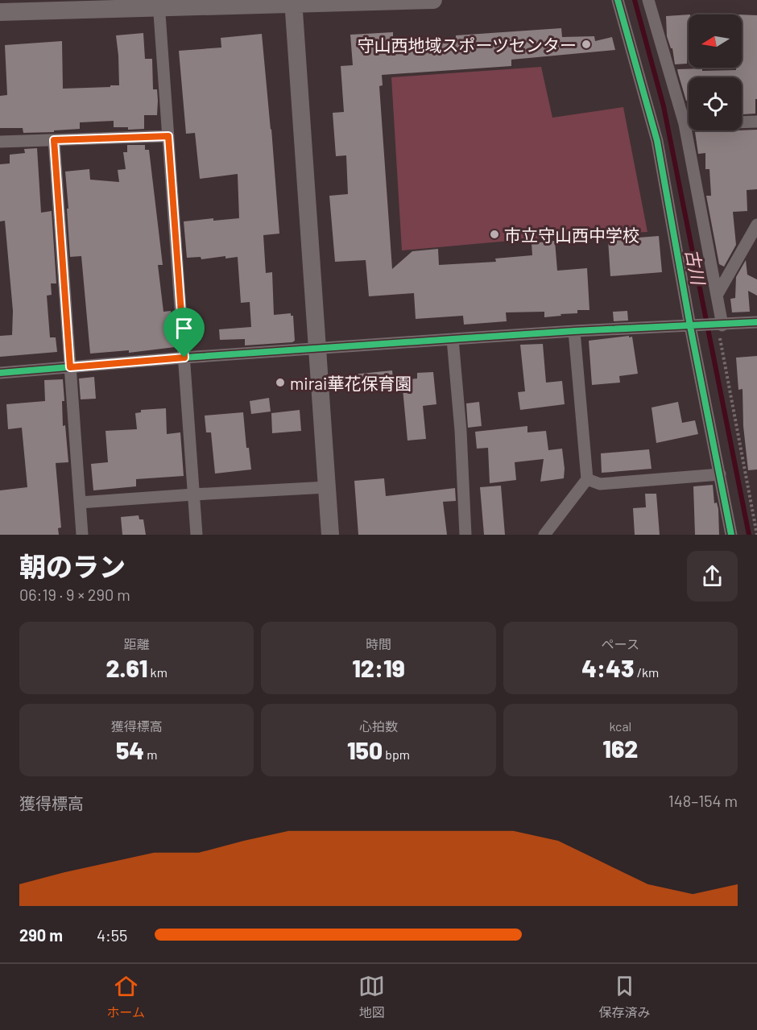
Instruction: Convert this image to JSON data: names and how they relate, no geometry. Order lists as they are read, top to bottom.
{
  "water": ["古川"],
  "places": ["守山西地域スポーツセンター", "市立守山西中学校", "mirai華花保育園"],
  "north": "left",
  "page": {
    "heading": ["朝のラン", "06:19 · 9 × 290 m"],
    "stats": [
      ["距離", "2.61 km"],
      ["時間", "12:19"],
      ["ペース", "4:43 /km"],
      ["獲得標高", "54 m"],
      ["心拍数", "150 bpm"],
      ["kcal", "162"]
    ],
    "chart": ["獲得標高", "148–154 m"],
    "list": [
      {
        "name": "290 m",
        "note": "4:55"
      }
    ],
    "tabs": ["ホーム", "地図", "保存済み"]
  }
}
